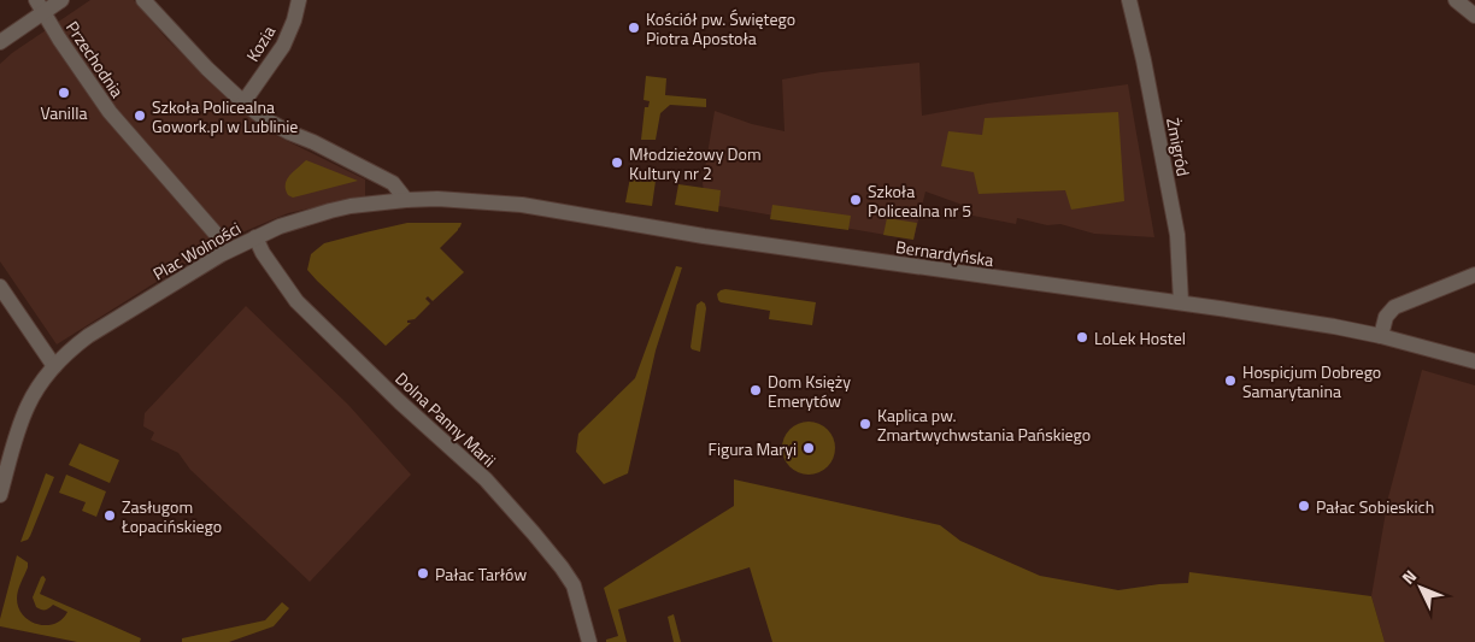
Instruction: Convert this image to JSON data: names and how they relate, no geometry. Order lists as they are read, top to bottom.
{
  "streets": {
    "street": [
      "Kozia",
      "Przechodnia",
      "Żmigród",
      "Plac Wolności",
      "Bernardyńska",
      "Dolna Panny Marii"
    ]
  },
  "crossings": [
    ["Żmigród", "Bernardyńska"],
    ["Plac Wolności", "Bernardyńska"],
    ["Plac Wolności", "Dolna Panny Marii"]
  ],
  "places": [
    "Kościół pw. Świętego Piotra Apostoła",
    "Vanilla",
    "Szkoła Policealna Gowork.pl w Lublinie",
    "Młodzieżowy Dom Kultury nr 2",
    "Szkoła Policealna nr 5",
    "LoLek Hostel",
    "Hospicjum Dobrego Samarytanina",
    "Dom Księży Emerytów",
    "Kaplica pw. Zmartwychwstania Pańskiego",
    "Figura Maryi",
    "Pałac Sobieskich",
    "Zasługom Łopacińskiego",
    "Pałac Tarłów"
  ],
  "north": "top left"
}
